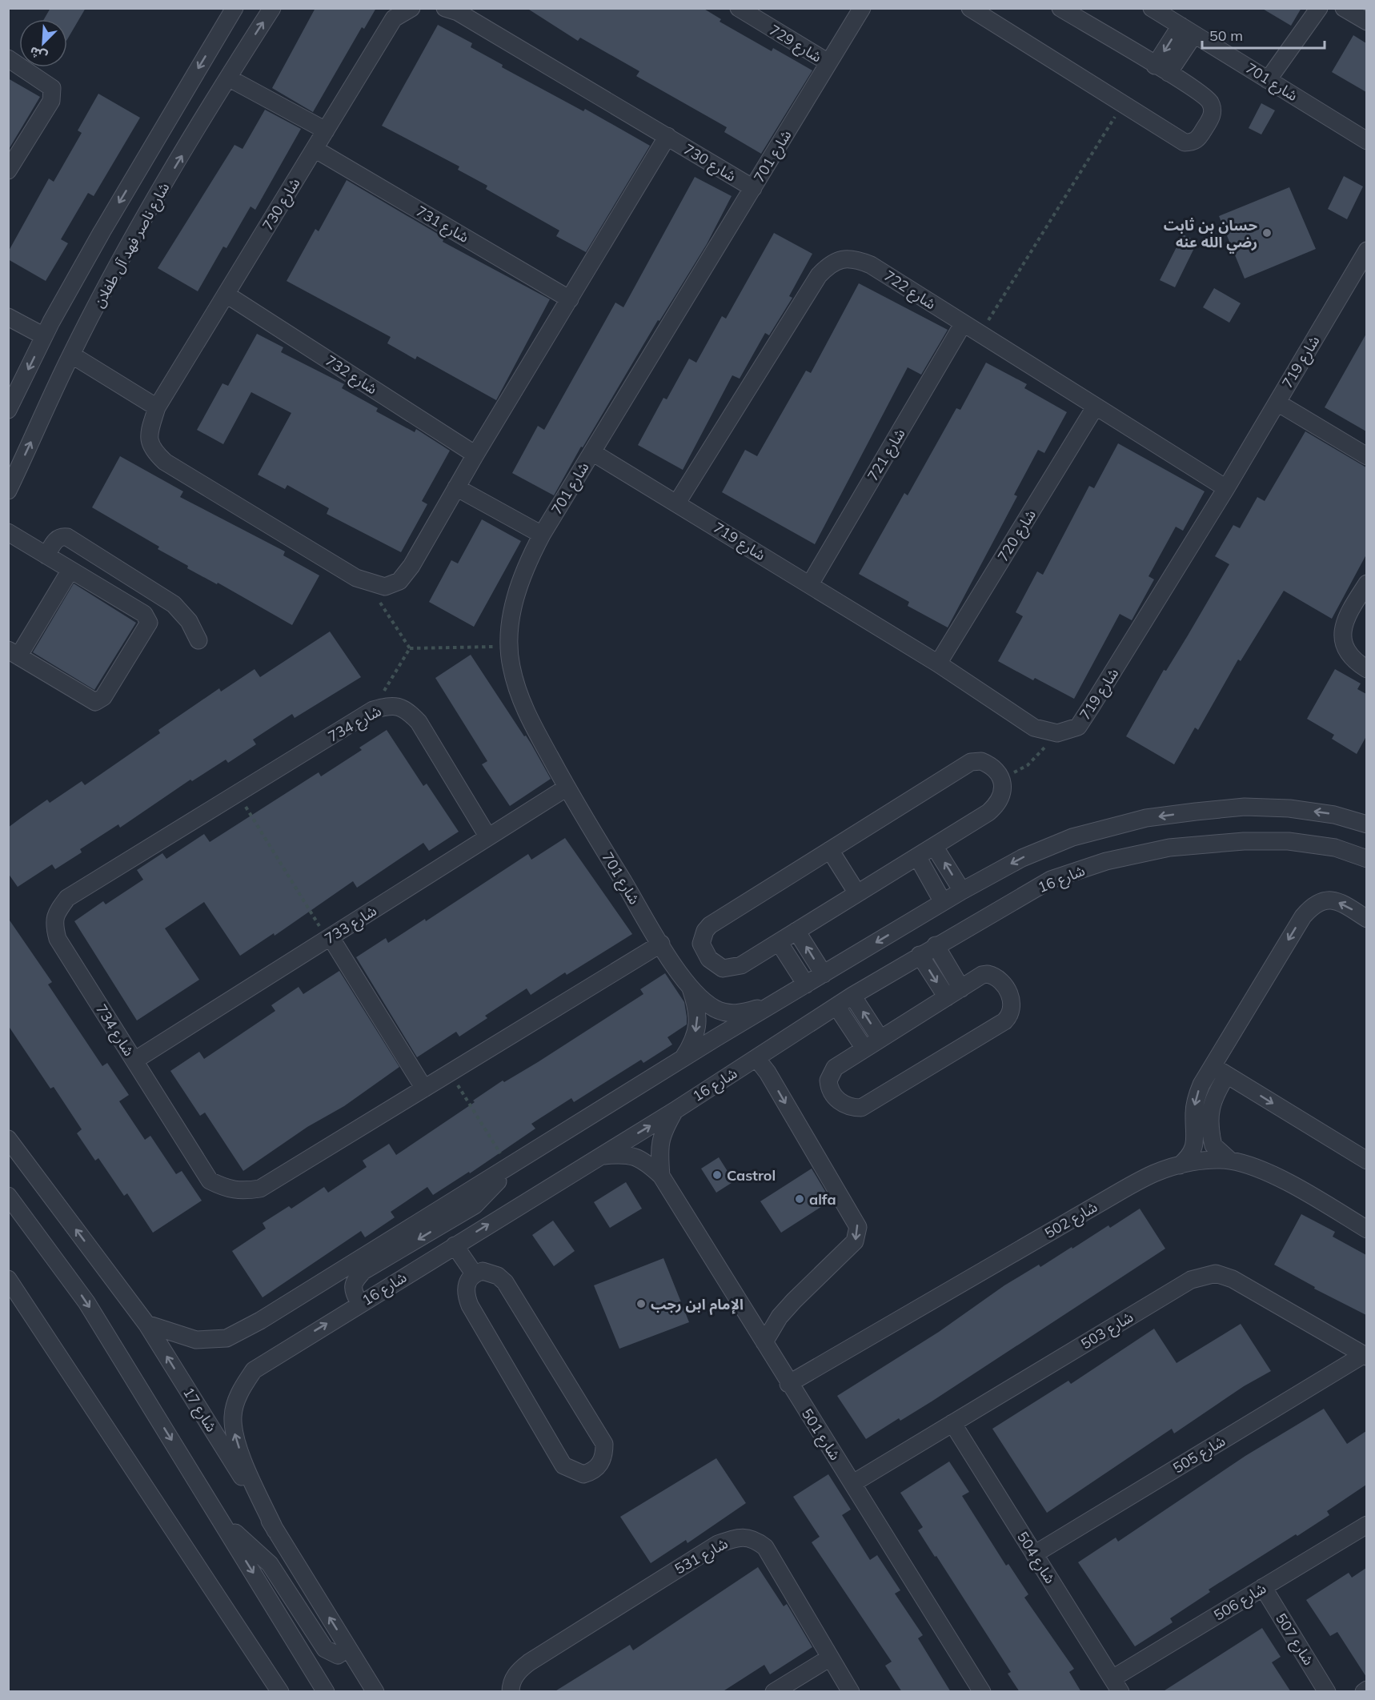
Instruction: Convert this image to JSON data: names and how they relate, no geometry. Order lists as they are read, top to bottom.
{
  "streets": {
    "street": [
      "شارع 729",
      "شارع 701",
      "شارع 730",
      "شارع 731",
      "شارع ناصر فهد آل طفلان",
      "شارع 722",
      "شارع 719",
      "شارع 732",
      "شارع 721",
      "شارع 720",
      "شارع 734",
      "شارع 16",
      "شارع 733",
      "شارع 502",
      "شارع 503",
      "شارع 17",
      "شارع 501",
      "شارع 505",
      "شارع 531",
      "شارع 504",
      "شارع 506",
      "شارع 507"
    ]
  },
  "crossings": [
    ["شارع 729", "شارع 701"],
    ["شارع 701", "شارع 730"],
    ["شارع 701", "شارع 719"],
    ["شارع 701", "شارع 734"],
    ["شارع 701", "شارع 733"],
    ["شارع 730", "شارع 731"],
    ["شارع 730", "شارع 732"],
    ["شارع 722", "شارع 719"],
    ["شارع 722", "شارع 721"],
    ["شارع 722", "شارع 720"],
    ["شارع 719", "شارع 721"],
    ["شارع 719", "شارع 720"],
    ["شارع 734", "شارع 733"],
    ["شارع 16", "شارع 17"],
    ["شارع 16", "شارع 501"],
    ["شارع 502", "شارع 501"],
    ["شارع 503", "شارع 501"],
    ["شارع 503", "شارع 505"],
    ["شارع 503", "شارع 504"],
    ["شارع 505", "شارع 504"],
    ["شارع 504", "شارع 506"],
    ["شارع 506", "شارع 507"]
  ],
  "places": [
    "حسان بن ثابت رضي الله عنه",
    "Castrol",
    "alfa",
    "الإمام ابن رجب"
  ],
  "scale_bar": "50 m",
  "north": "bottom left"
}
